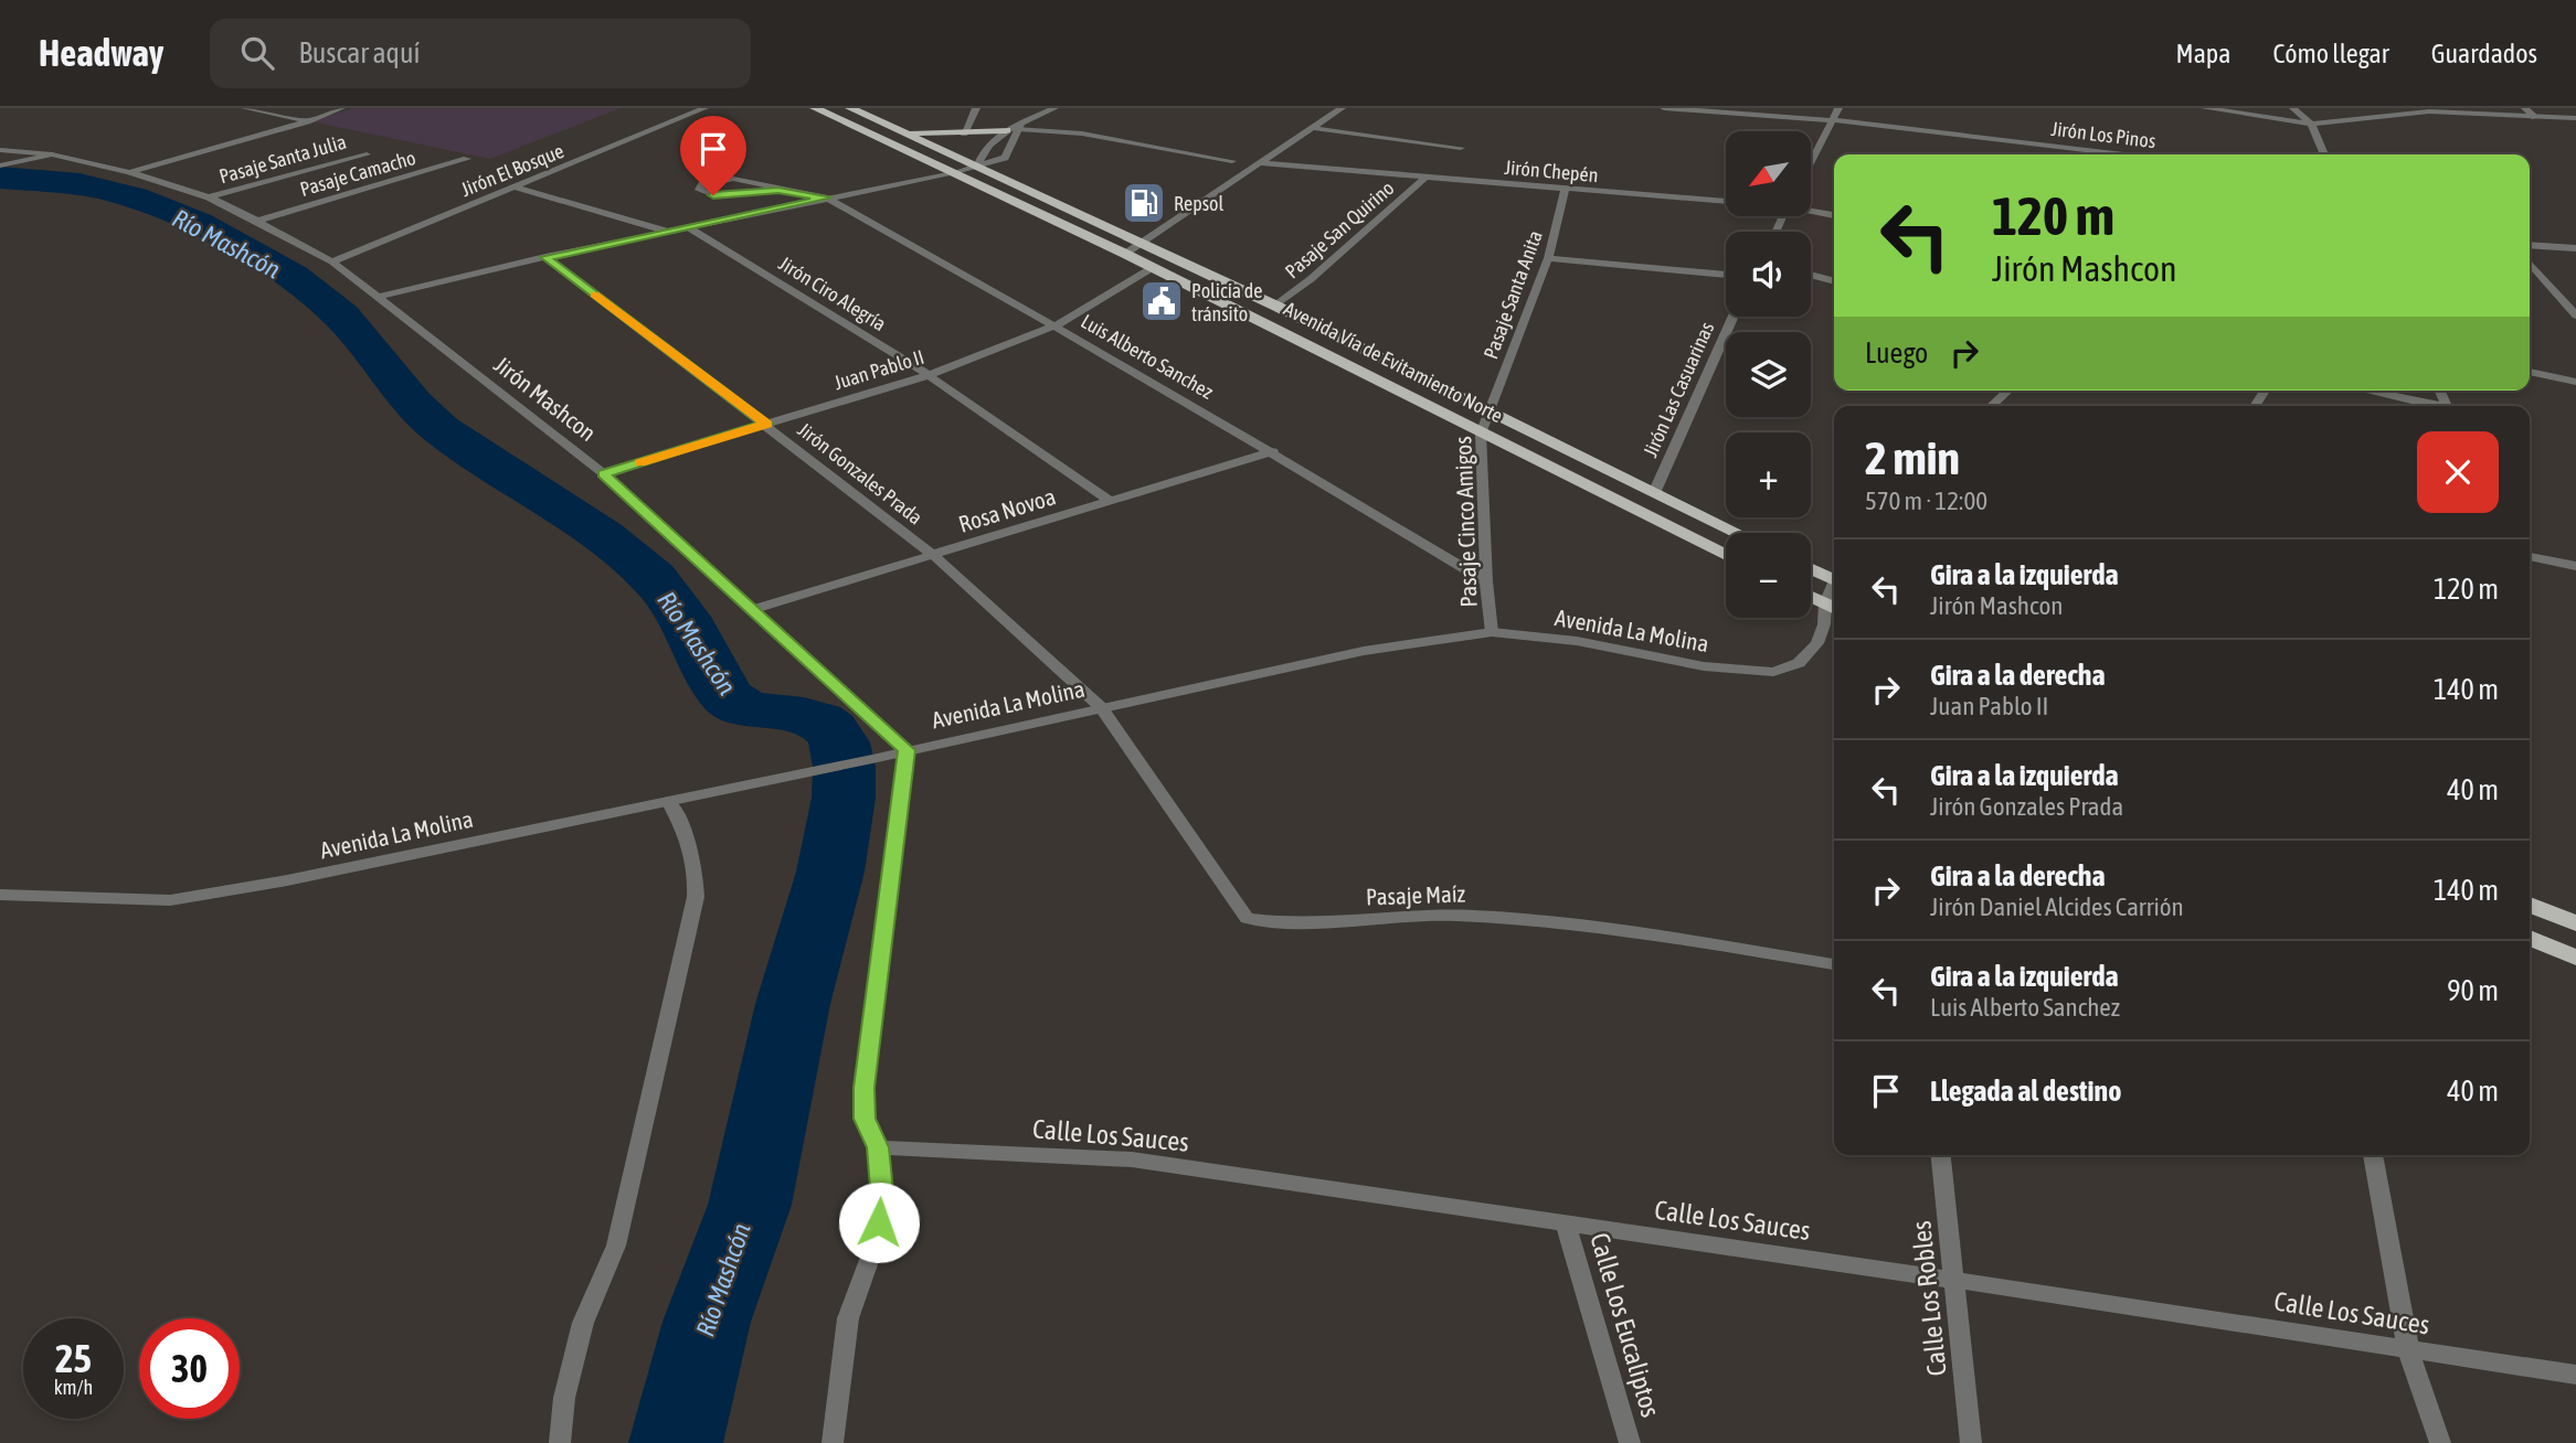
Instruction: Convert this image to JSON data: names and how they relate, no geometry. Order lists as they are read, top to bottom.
{
  "streets": {
    "highway": ["Avenida Vía de Evitamiento Norte"],
    "street": [
      "Jirón Los Pinos",
      "Pasaje Santa Julia",
      "Jirón El Bosque",
      "Jirón Chepén",
      "Pasaje Camacho",
      "Pasaje San Quirino",
      "Jirón Ciro Alegría",
      "Pasaje Santa Anita",
      "Luis Alberto Sanchez",
      "Juan Pablo II",
      "Jirón Las Casuarinas",
      "Jirón Mashcon",
      "Jirón Gonzales Prada",
      "Rosa Novoa",
      "Pasaje Cinco Amigos",
      "Avenida La Molina",
      "Pasaje Maíz",
      "Calle Los Sauces",
      "Calle Los Robles",
      "Calle Los Eucaliptos"
    ]
  },
  "crossings": [
    ["Pasaje Santa Julia", "Jirón Mashcon"],
    ["Jirón El Bosque", "Jirón Mashcon"],
    ["Jirón Chepén", "Pasaje San Quirino"],
    ["Jirón Chepén", "Pasaje Santa Anita"],
    ["Pasaje Camacho", "Jirón Mashcon"],
    ["Pasaje San Quirino", "Avenida Vía de Evitamiento Norte"],
    ["Jirón Ciro Alegría", "Juan Pablo II"],
    ["Jirón Ciro Alegría", "Rosa Novoa"],
    ["Pasaje Santa Anita", "Avenida Vía de Evitamiento Norte"],
    ["Pasaje Santa Anita", "Pasaje Cinco Amigos"],
    ["Luis Alberto Sanchez", "Juan Pablo II"],
    ["Luis Alberto Sanchez", "Rosa Novoa"],
    ["Luis Alberto Sanchez", "Pasaje Cinco Amigos"],
    ["Avenida Vía de Evitamiento Norte", "Juan Pablo II"],
    ["Avenida Vía de Evitamiento Norte", "Jirón Las Casuarinas"],
    ["Avenida Vía de Evitamiento Norte", "Pasaje Cinco Amigos"],
    ["Juan Pablo II", "Jirón Mashcon"],
    ["Juan Pablo II", "Jirón Gonzales Prada"],
    ["Jirón Mashcon", "Rosa Novoa"],
    ["Jirón Mashcon", "Avenida La Molina"],
    ["Jirón Gonzales Prada", "Rosa Novoa"],
    ["Jirón Gonzales Prada", "Avenida La Molina"],
    ["Jirón Gonzales Prada", "Pasaje Maíz"],
    ["Pasaje Cinco Amigos", "Avenida La Molina"],
    ["Avenida La Molina", "Pasaje Maíz"],
    ["Calle Los Sauces", "Calle Los Robles"],
    ["Calle Los Sauces", "Calle Los Eucaliptos"]
  ],
  "water": ["Río Mashcón"],
  "places": {
    "fuel station": ["Repsol"],
    "public building": ["Policía de tránsito"]
  },
  "north": "bottom left",
  "page": {
    "header": "Headway",
    "search": "Buscar aquí",
    "nav": ["Mapa", "Cómo llegar", "Guardados"],
    "map_buttons": ["+", "−"],
    "turn": ["120 m", "Jirón Mashcon"],
    "then": "Luego",
    "heading": ["2 min", "570 m · 12:00"],
    "list": [
      {
        "name": "Gira a la izquierda",
        "note": "Jirón Mashcon",
        "value": "120 m"
      },
      {
        "name": "Gira a la derecha",
        "note": "Juan Pablo II",
        "value": "140 m"
      },
      {
        "name": "Gira a la izquierda",
        "note": "Jirón Gonzales Prada",
        "value": "40 m"
      },
      {
        "name": "Gira a la derecha",
        "note": "Jirón Daniel Alcides Carrión",
        "value": "140 m"
      },
      {
        "name": "Gira a la izquierda",
        "note": "Luis Alberto Sanchez",
        "value": "90 m"
      },
      {
        "name": "Llegada al destino",
        "value": "40 m"
      }
    ],
    "speed": "25 km/h",
    "limit": "30"
  }
}
